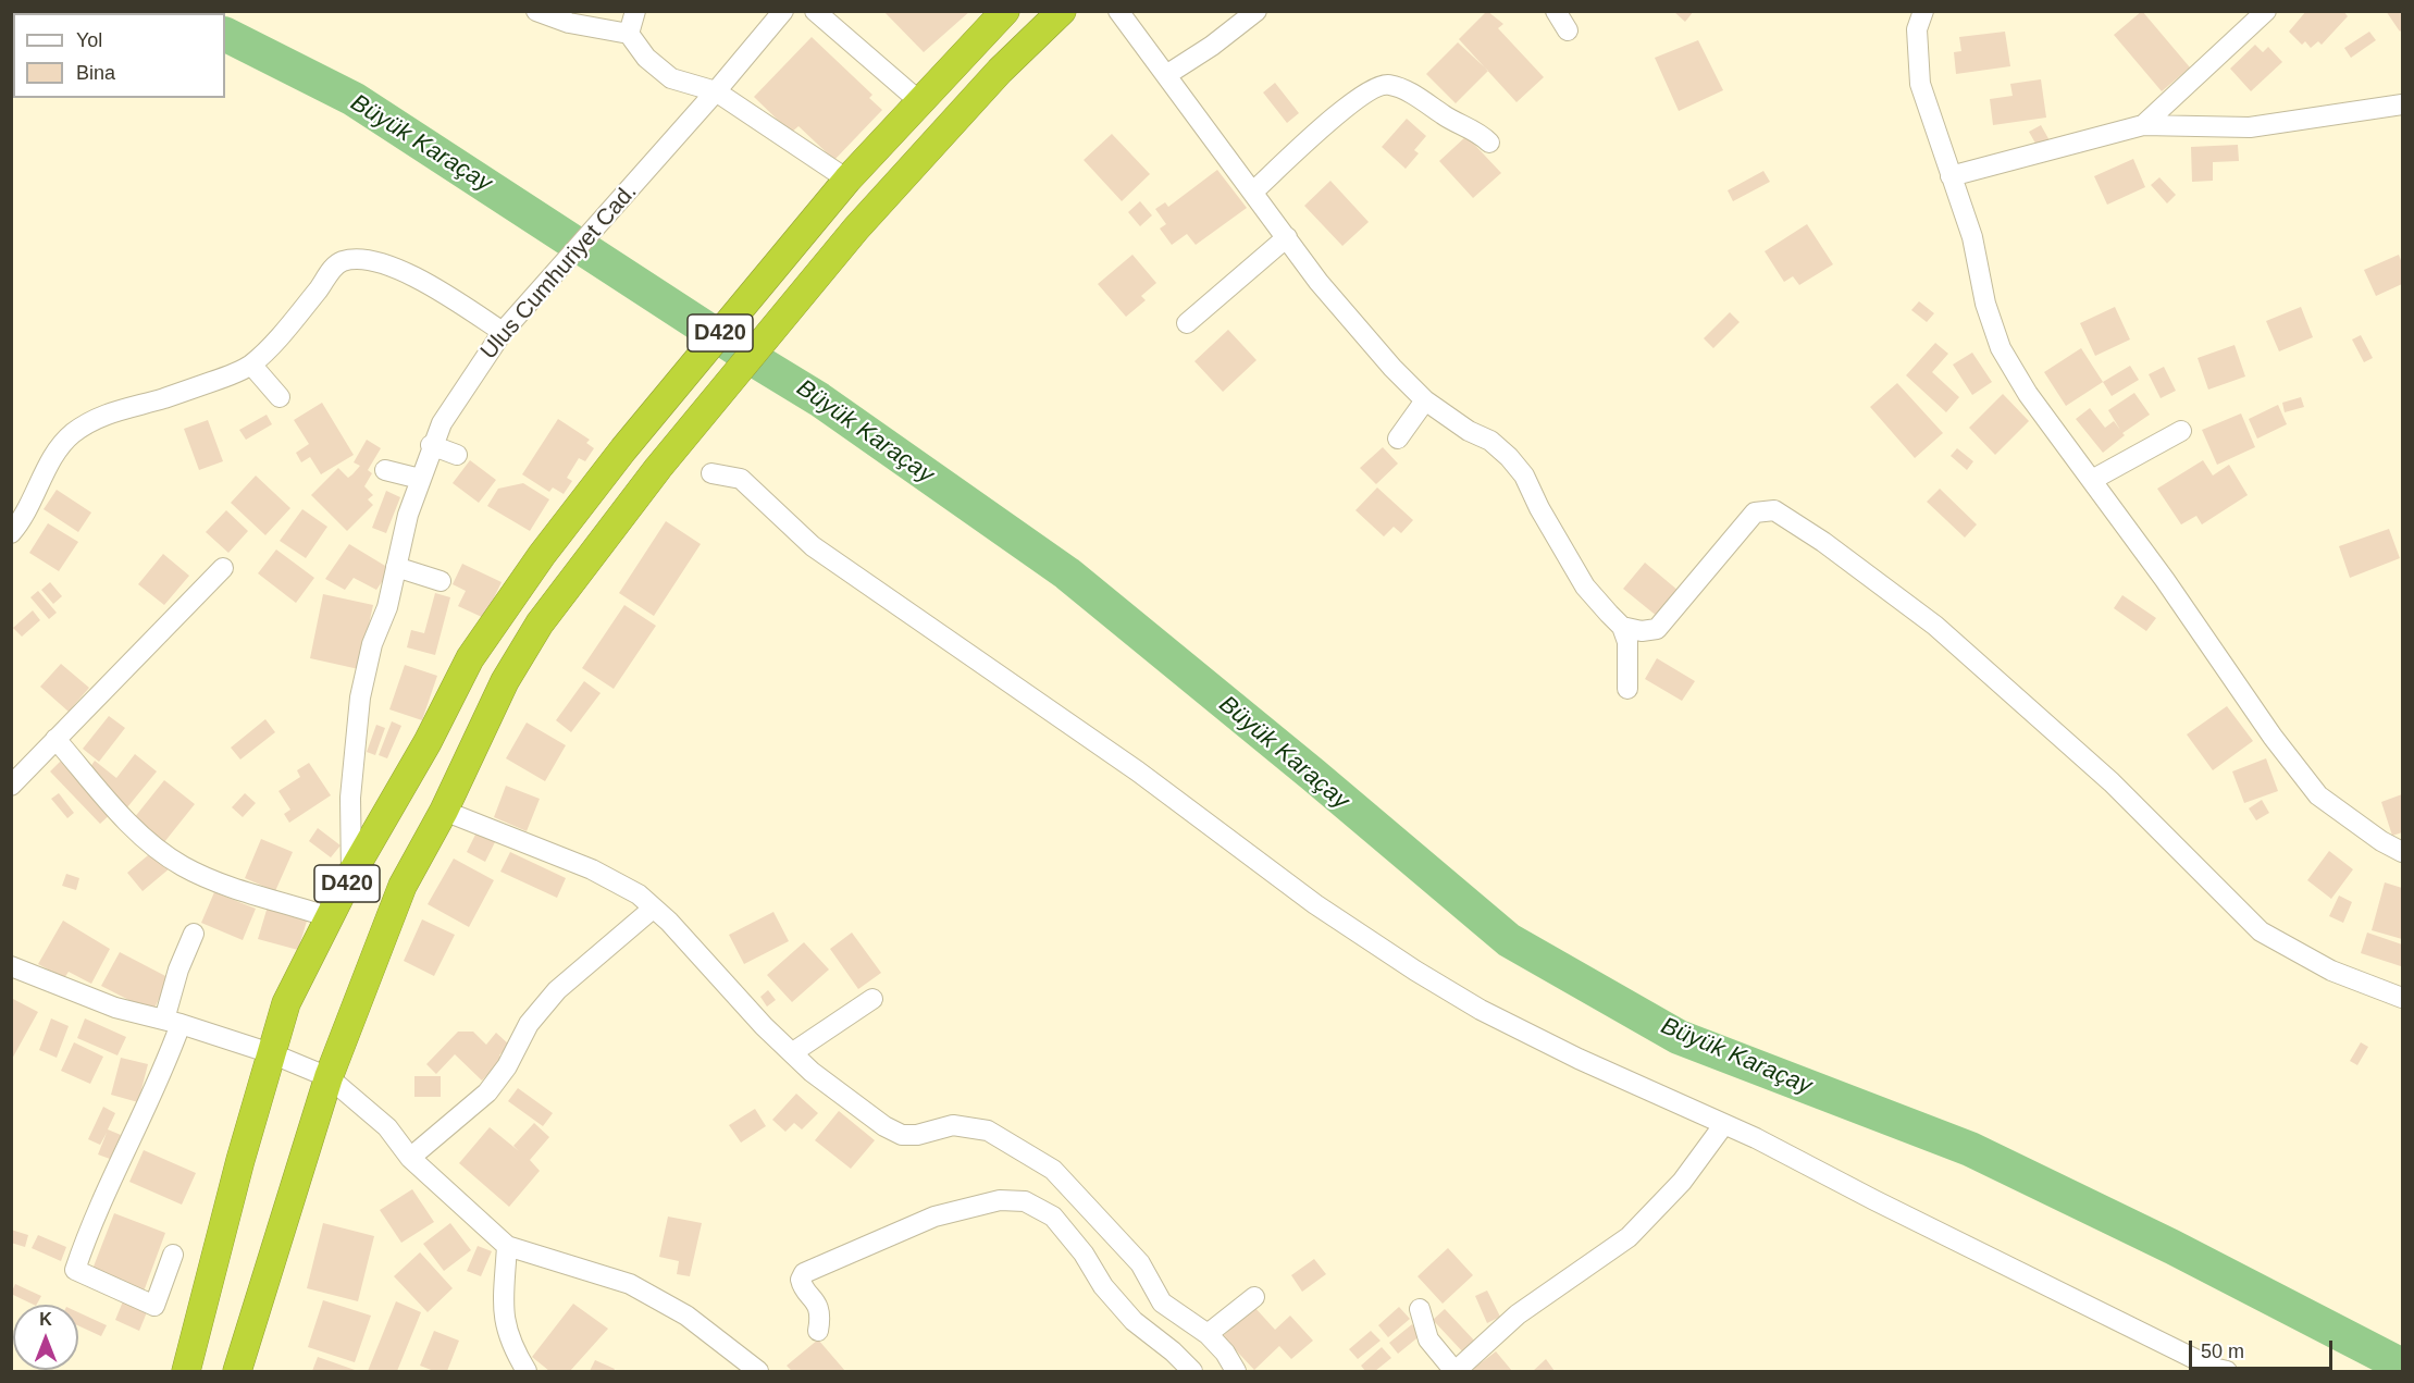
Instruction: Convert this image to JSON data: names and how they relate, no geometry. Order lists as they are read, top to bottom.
{
  "streets": {
    "highway": ["D420"],
    "street": ["Ulus Cumhuriyet Cad."]
  },
  "crossings": [
    ["Ulus Cumhuriyet Cad.", "D420"]
  ],
  "water": ["Büyük Karaçay"],
  "legend": ["Yol", "Bina"],
  "scale_bar": "50 m",
  "north": "top"
}
